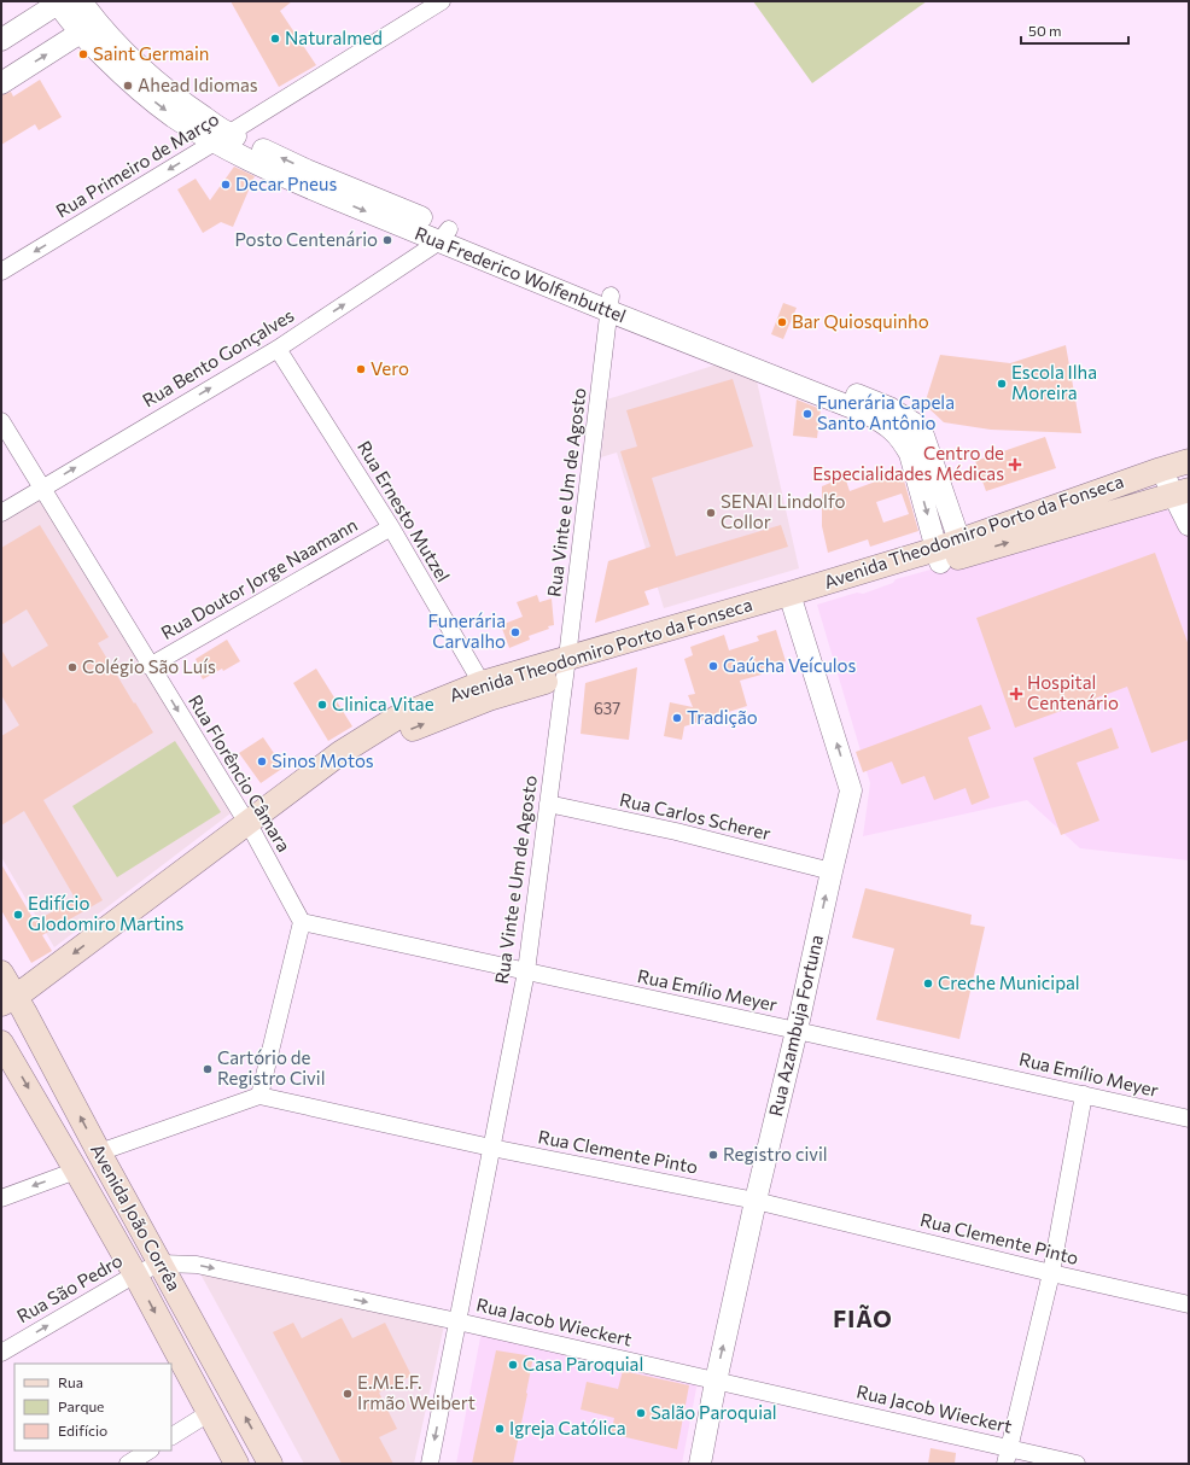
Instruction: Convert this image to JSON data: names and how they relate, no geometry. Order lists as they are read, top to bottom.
{
  "streets": {
    "main road": ["Avenida Theodomiro Porto da Fonseca", "Avenida João Corrêa"],
    "street": [
      "Rua Primeiro de Março",
      "Rua Frederico Wolfenbuttel",
      "Rua Bento Gonçalves",
      "Rua Vinte e Um de Agosto",
      "Rua Ernesto Mutzel",
      "Rua Doutor Jorge Naamann",
      "Rua Florêncio Câmara",
      "Rua Carlos Scherer",
      "Rua Emílio Meyer",
      "Rua Azambuja Fortuna",
      "Rua Clemente Pinto",
      "Rua São Pedro",
      "Rua Jacob Wieckert"
    ]
  },
  "crossings": [
    ["Rua Primeiro de Março", "Rua Frederico Wolfenbuttel"],
    ["Rua Frederico Wolfenbuttel", "Rua Bento Gonçalves"],
    ["Rua Frederico Wolfenbuttel", "Rua Vinte e Um de Agosto"],
    ["Rua Frederico Wolfenbuttel", "Avenida Theodomiro Porto da Fonseca"],
    ["Rua Bento Gonçalves", "Rua Ernesto Mutzel"],
    ["Rua Bento Gonçalves", "Rua Florêncio Câmara"],
    ["Rua Vinte e Um de Agosto", "Avenida Theodomiro Porto da Fonseca"],
    ["Rua Vinte e Um de Agosto", "Rua Carlos Scherer"],
    ["Rua Vinte e Um de Agosto", "Rua Emílio Meyer"],
    ["Rua Vinte e Um de Agosto", "Rua Clemente Pinto"],
    ["Rua Vinte e Um de Agosto", "Rua Jacob Wieckert"],
    ["Rua Ernesto Mutzel", "Avenida Theodomiro Porto da Fonseca"],
    ["Rua Ernesto Mutzel", "Rua Doutor Jorge Naamann"],
    ["Avenida Theodomiro Porto da Fonseca", "Rua Florêncio Câmara"],
    ["Avenida Theodomiro Porto da Fonseca", "Rua Azambuja Fortuna"],
    ["Avenida Theodomiro Porto da Fonseca", "Avenida João Corrêa"],
    ["Rua Doutor Jorge Naamann", "Rua Florêncio Câmara"],
    ["Rua Florêncio Câmara", "Rua Emílio Meyer"],
    ["Rua Carlos Scherer", "Rua Azambuja Fortuna"],
    ["Rua Emílio Meyer", "Rua Azambuja Fortuna"],
    ["Rua Azambuja Fortuna", "Rua Clemente Pinto"],
    ["Rua Azambuja Fortuna", "Rua Jacob Wieckert"],
    ["Avenida João Corrêa", "Rua São Pedro"],
    ["Avenida João Corrêa", "Rua Jacob Wieckert"],
    ["Rua São Pedro", "Rua Jacob Wieckert"]
  ],
  "one_way": ["Rua Primeiro de Março", "Rua Bento Gonçalves", "Rua Azambuja Fortuna"],
  "districts": ["FIÃO"],
  "places": {
    "other": [
      "Naturalmed",
      "Saint Germain",
      "Ahead Idiomas",
      "Decar Pneus",
      "Posto Centenário",
      "Bar Quiosquinho",
      "Vero",
      "Escola Ilha Moreira",
      "Funerária Capela Santo Antônio",
      "SENAI Lindolfo Collor",
      "Funerária Carvalho",
      "Gaúcha Veículos",
      "Colégio São Luís",
      "Clinica Vitae",
      "Tradição",
      "Sinos Motos",
      "Edifício Glodomiro Martins",
      "Creche Municipal",
      "Cartório de Registro Civil",
      "Registro civil",
      "Casa Paroquial",
      "E.M.E.F. Irmão Weibert",
      "Salão Paroquial",
      "Igreja Católica"
    ],
    "health": ["Centro de Especialidades Médicas", "Hospital Centenário"]
  },
  "house_numbers": ["637"],
  "legend": ["Rua", "Parque", "Edifício"],
  "scale_bar": "50 m"
}
